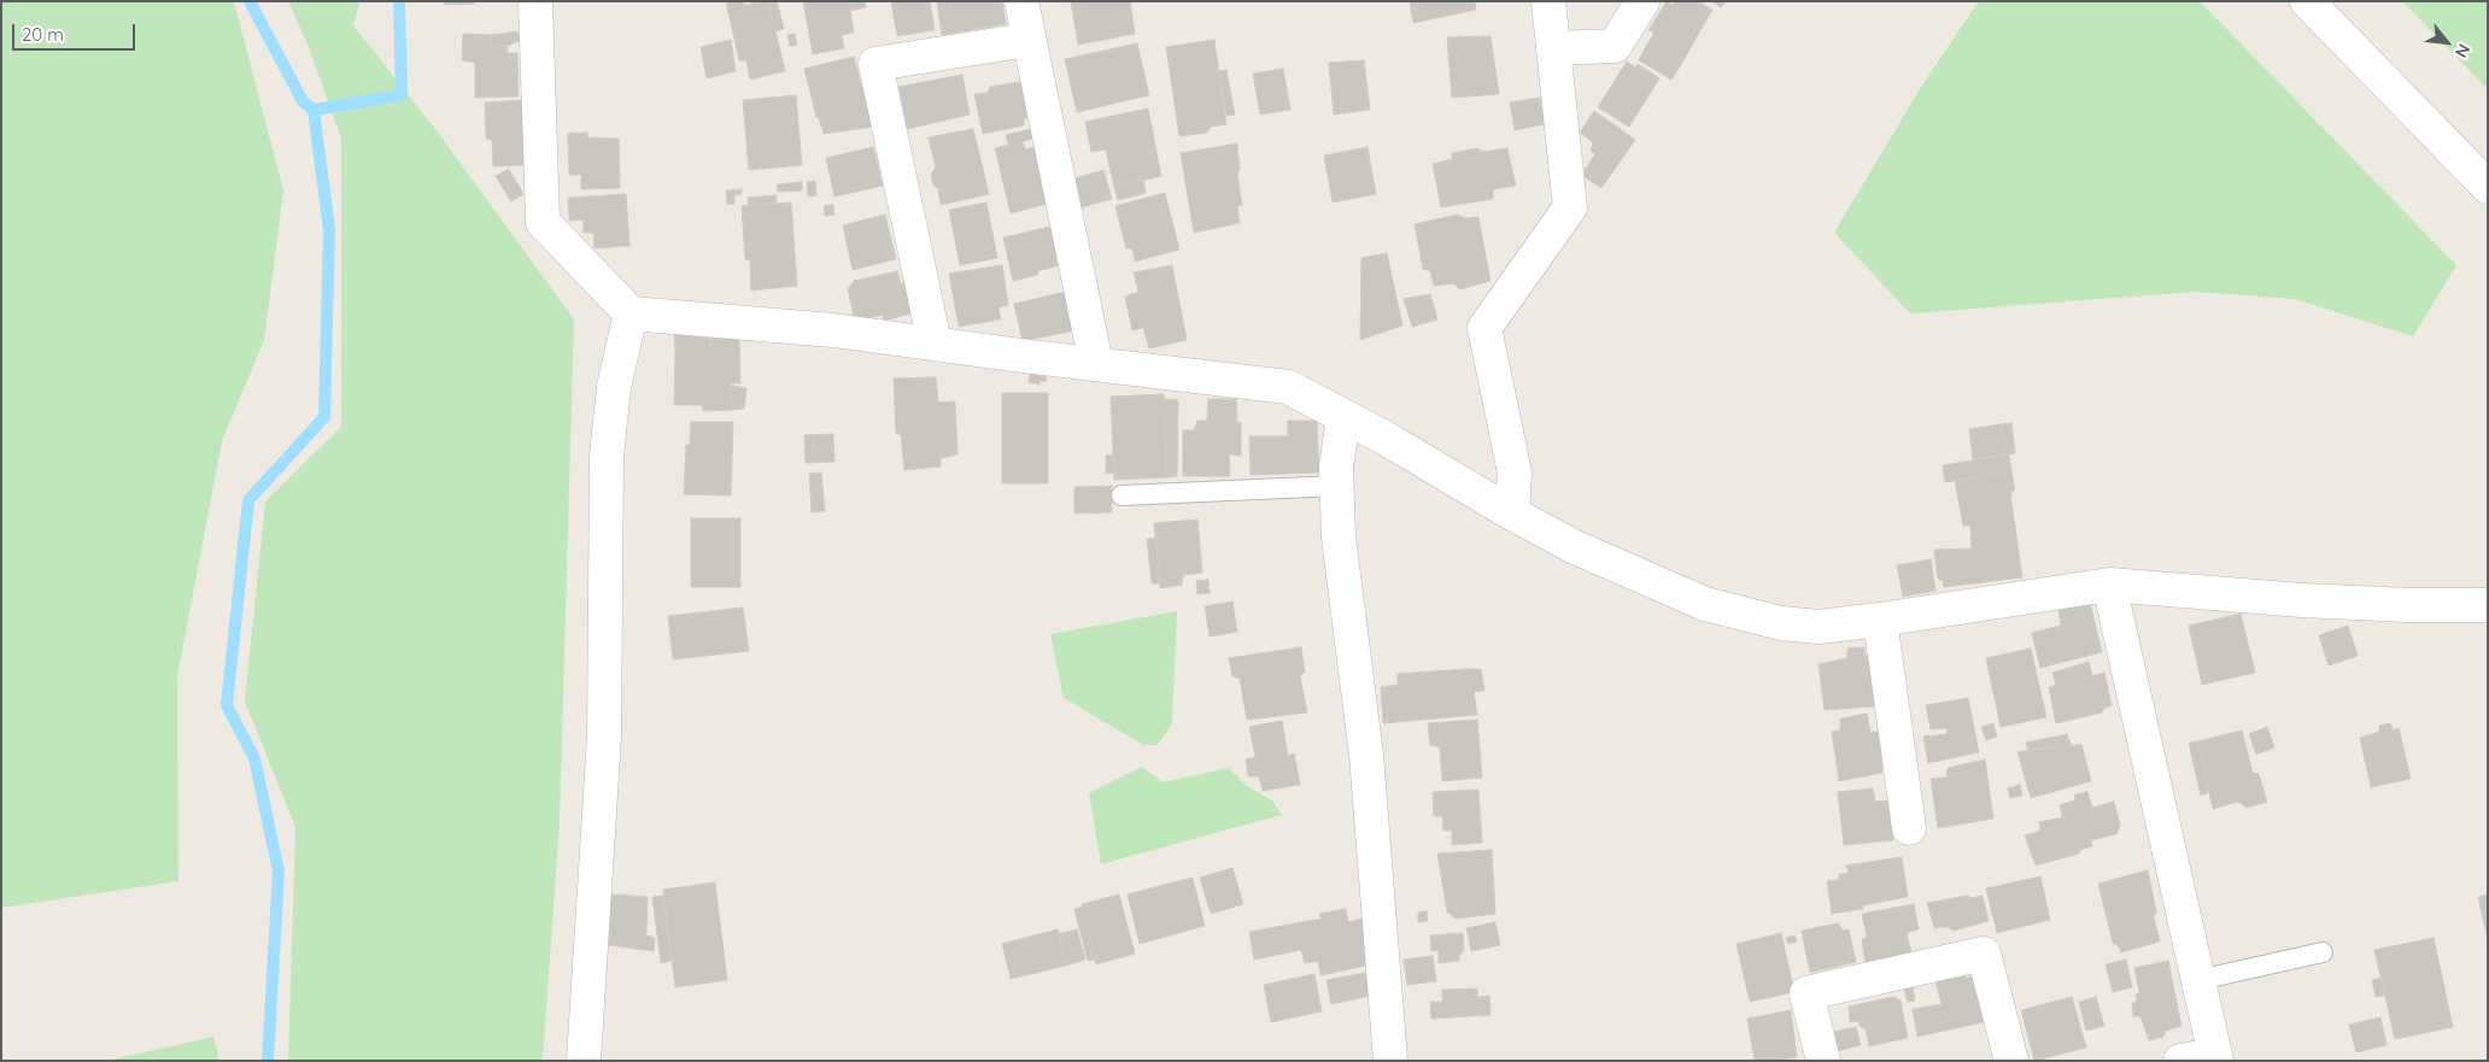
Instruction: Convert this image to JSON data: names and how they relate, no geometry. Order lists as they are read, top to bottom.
{
  "scale_bar": "20 m",
  "north": "bottom right"
}
